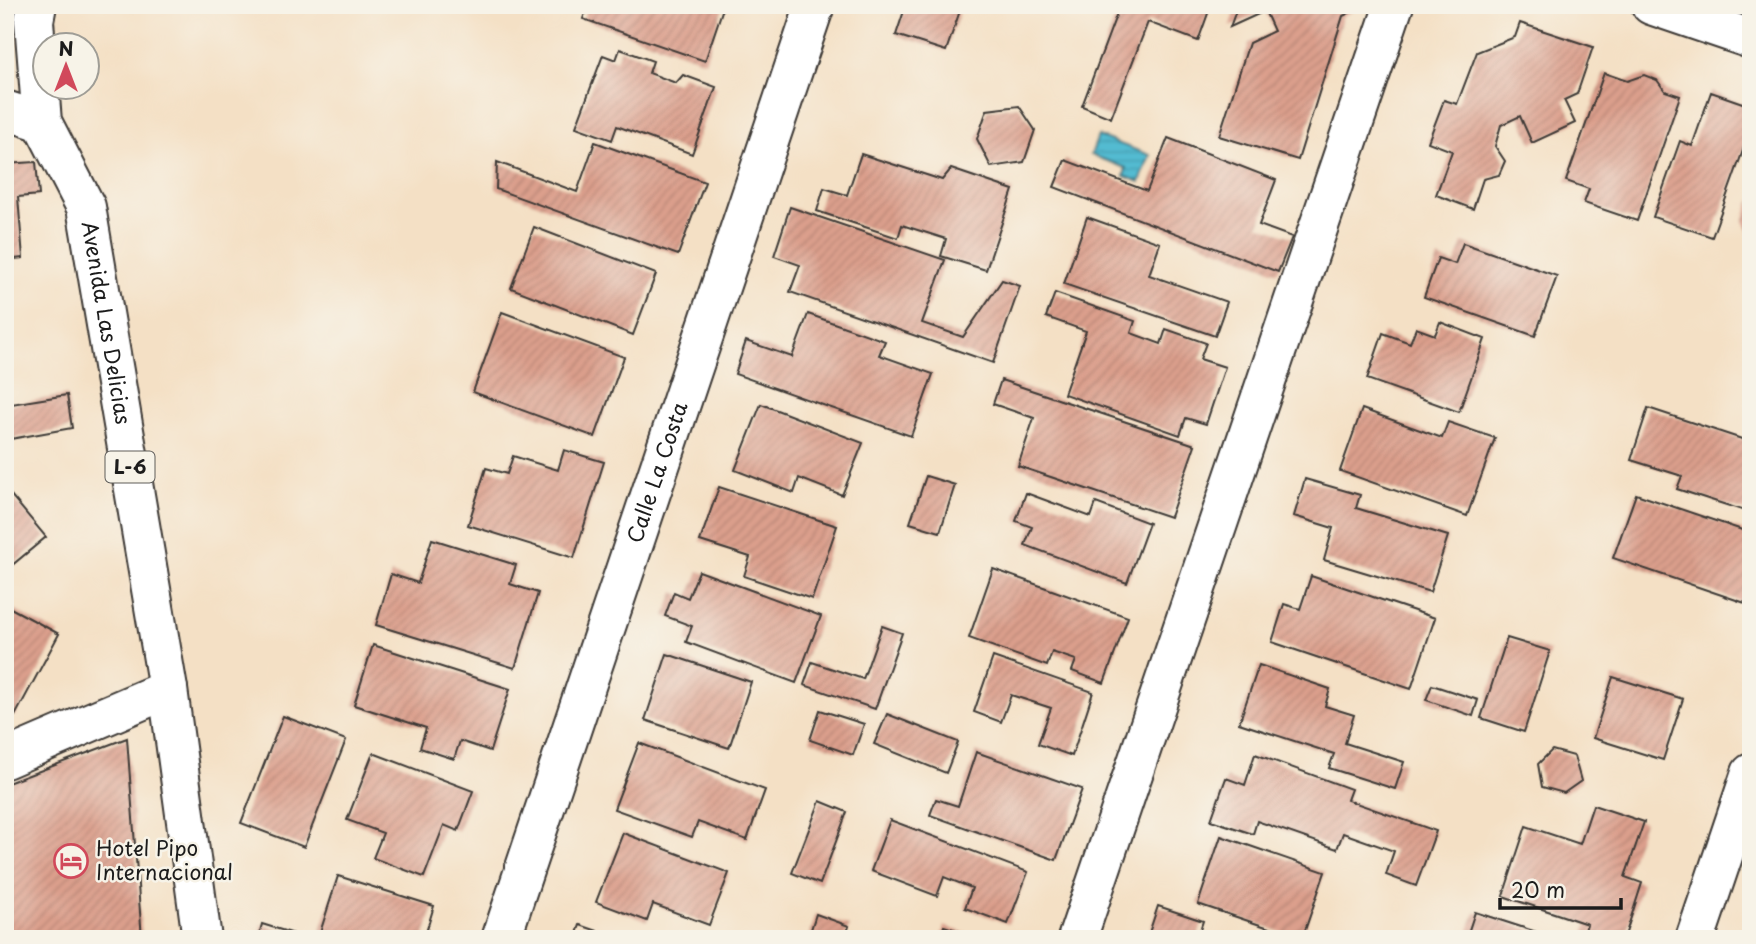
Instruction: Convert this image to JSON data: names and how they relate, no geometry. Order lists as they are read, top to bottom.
{
  "streets": {
    "street": ["Avenida Las Delicias", "L-6", "Calle La Costa"]
  },
  "places": {
    "hotel": ["Hotel Pipo Internacional"]
  },
  "scale_bar": "20 m",
  "north": "top"
}
